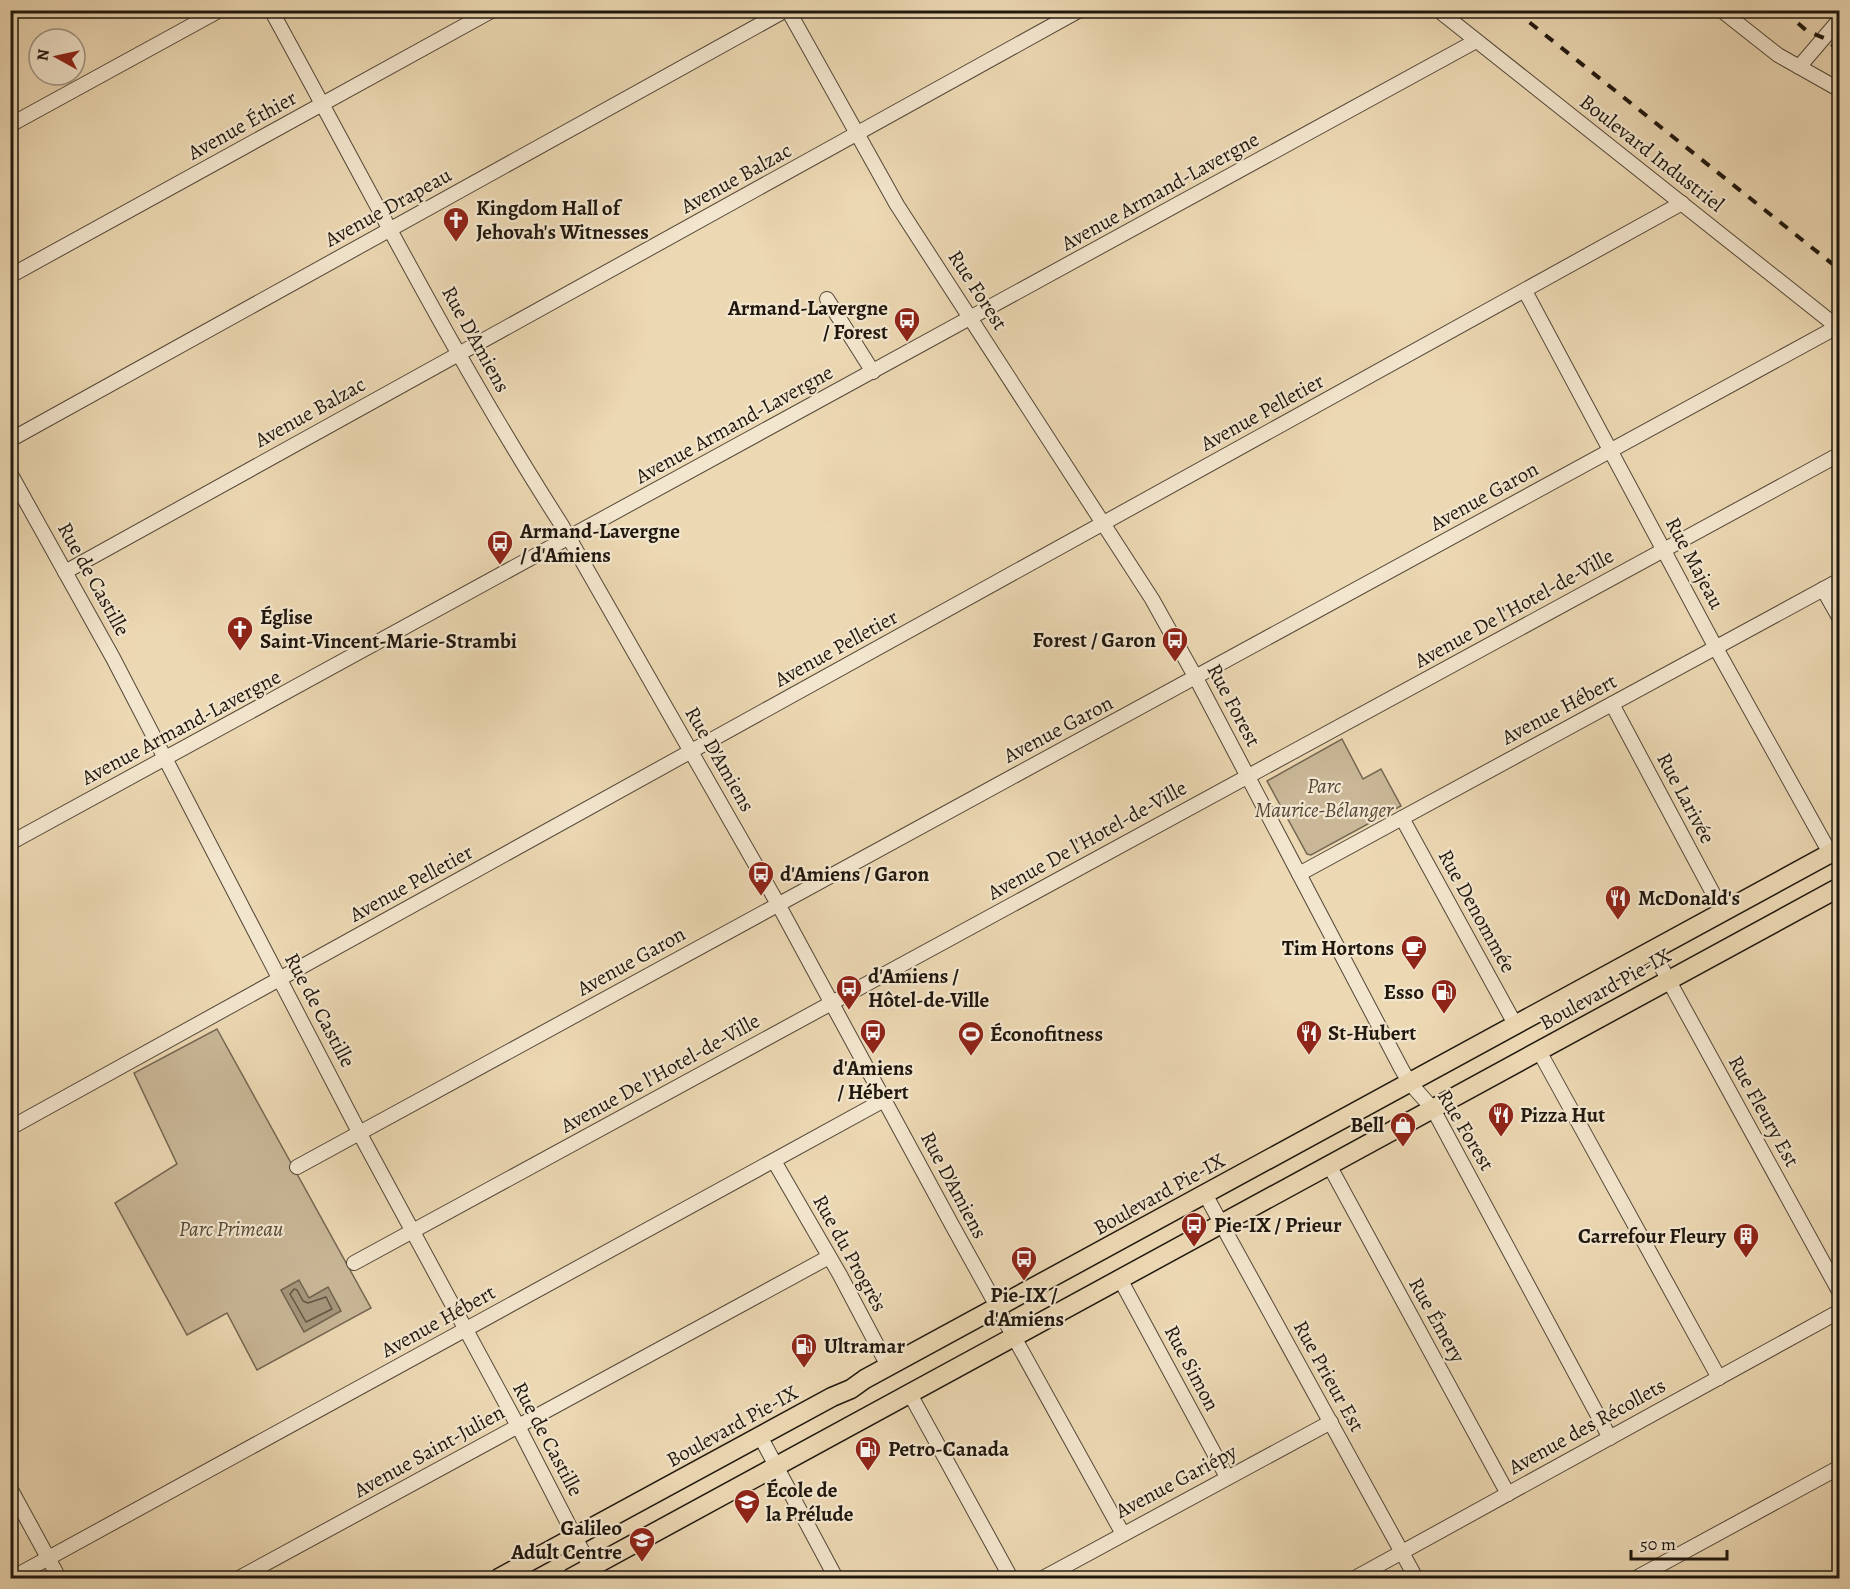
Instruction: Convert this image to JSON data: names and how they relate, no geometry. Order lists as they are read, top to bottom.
{
  "streets": {
    "main road": ["Boulevard Pie-IX"],
    "street": [
      "Avenue Éthier",
      "Boulevard Industriel",
      "Avenue Balzac",
      "Avenue Armand-Lavergne",
      "Avenue Drapeau",
      "Rue Forest",
      "Rue D'Amiens",
      "Avenue Pelletier",
      "Avenue Garon",
      "Rue Majeau",
      "Rue de Castille",
      "Avenue De l'Hotel-de-Ville",
      "Avenue Hébert",
      "Rue Larivée",
      "Rue Denommée",
      "Rue Fleury Est",
      "Rue du Progrès",
      "Rue Émery",
      "Rue Simon",
      "Rue Prieur Est",
      "Avenue des Récollets",
      "Avenue Saint-Julien",
      "Avenue Gariépy"
    ]
  },
  "crossings": [
    ["Avenue Éthier", "Rue D'Amiens"],
    ["Boulevard Industriel", "Avenue Armand-Lavergne"],
    ["Boulevard Industriel", "Avenue Pelletier"],
    ["Boulevard Industriel", "Avenue Garon"],
    ["Avenue Balzac", "Rue Forest"],
    ["Avenue Balzac", "Rue D'Amiens"],
    ["Avenue Balzac", "Rue de Castille"],
    ["Avenue Armand-Lavergne", "Rue Forest"],
    ["Avenue Armand-Lavergne", "Rue D'Amiens"],
    ["Avenue Armand-Lavergne", "Rue de Castille"],
    ["Avenue Drapeau", "Rue Forest"],
    ["Avenue Drapeau", "Rue D'Amiens"],
    ["Rue Forest", "Avenue Pelletier"],
    ["Rue Forest", "Avenue Garon"],
    ["Rue Forest", "Avenue De l'Hotel-de-Ville"],
    ["Rue Forest", "Avenue Hébert"],
    ["Rue Forest", "Boulevard Pie-IX"],
    ["Rue Forest", "Avenue des Récollets"],
    ["Rue D'Amiens", "Avenue Pelletier"],
    ["Rue D'Amiens", "Avenue Garon"],
    ["Rue D'Amiens", "Avenue De l'Hotel-de-Ville"],
    ["Rue D'Amiens", "Avenue Hébert"],
    ["Rue D'Amiens", "Boulevard Pie-IX"],
    ["Rue D'Amiens", "Avenue Gariépy"],
    ["Avenue Pelletier", "Rue Majeau"],
    ["Avenue Pelletier", "Rue de Castille"],
    ["Avenue Garon", "Rue Majeau"],
    ["Avenue Garon", "Rue de Castille"],
    ["Rue Majeau", "Avenue De l'Hotel-de-Ville"],
    ["Rue Majeau", "Avenue Hébert"],
    ["Rue Majeau", "Boulevard Pie-IX"],
    ["Rue de Castille", "Avenue De l'Hotel-de-Ville"],
    ["Rue de Castille", "Avenue Hébert"],
    ["Rue de Castille", "Boulevard Pie-IX"],
    ["Rue de Castille", "Avenue Saint-Julien"],
    ["Avenue Hébert", "Rue Larivée"],
    ["Avenue Hébert", "Rue Denommée"],
    ["Avenue Hébert", "Rue du Progrès"],
    ["Rue Larivée", "Boulevard Pie-IX"],
    ["Rue Denommée", "Boulevard Pie-IX"],
    ["Boulevard Pie-IX", "Rue Fleury Est"],
    ["Boulevard Pie-IX", "Rue du Progrès"],
    ["Boulevard Pie-IX", "Rue Émery"],
    ["Boulevard Pie-IX", "Rue Simon"],
    ["Boulevard Pie-IX", "Rue Prieur Est"],
    ["Rue du Progrès", "Avenue Saint-Julien"],
    ["Rue Émery", "Avenue des Récollets"],
    ["Rue Simon", "Avenue Gariépy"],
    ["Rue Prieur Est", "Avenue des Récollets"],
    ["Rue Prieur Est", "Avenue Gariépy"]
  ],
  "parks": ["Parc Maurice-Bélanger", "Parc Primeau"],
  "places": {
    "church": ["Kingdom Hall of Jehovah's Witnesses", "Église Saint-Vincent-Marie-Strambi"],
    "bus stop": [
      "Armand-Lavergne / Forest",
      "Armand-Lavergne / d'Amiens",
      "Forest / Garon",
      "d'Amiens / Garon",
      "d'Amiens / Hôtel-de-Ville",
      "d'Amiens / Hébert",
      "Pie-IX / Prieur",
      "Pie-IX / d'Amiens"
    ],
    "restaurant": ["McDonald's", "St-Hubert", "Pizza Hut"],
    "cafe": ["Tim Hortons"],
    "fuel station": ["Esso", "Ultramar", "Petro-Canada"],
    "sports": ["Éconofitness"],
    "shop": ["Bell"],
    "building": ["Carrefour Fleury"],
    "school or university": ["École de la Prélude", "Galileo Adult Centre"]
  },
  "scale_bar": "50 m",
  "north": "left"
}
